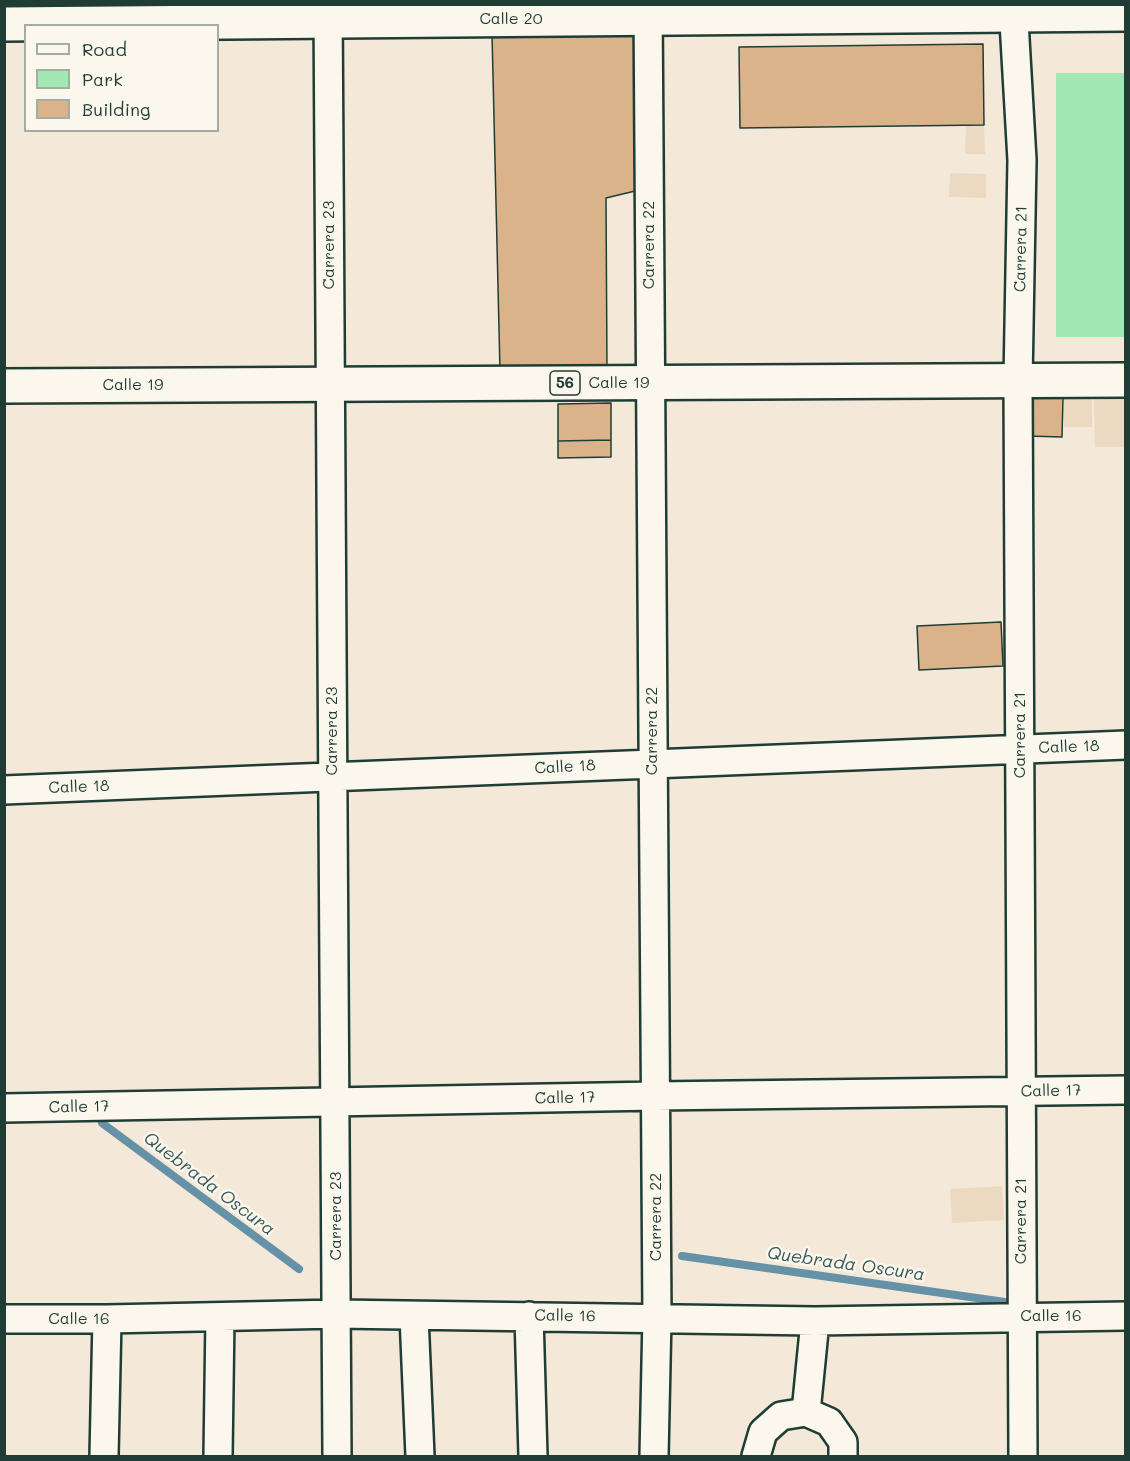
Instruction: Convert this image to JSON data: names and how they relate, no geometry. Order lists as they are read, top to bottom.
{
  "streets": {
    "main road": ["Calle 20", "56", "Calle 19"],
    "street": [
      "Carrera 23",
      "Carrera 22",
      "Carrera 21",
      "Calle 18",
      "Calle 17",
      "Calle 16"
    ]
  },
  "crossings": [
    ["Calle 20", "Carrera 23"],
    ["Calle 20", "Carrera 22"],
    ["Calle 20", "Carrera 21"],
    ["Carrera 23", "Calle 19"],
    ["Carrera 23", "Calle 18"],
    ["Carrera 23", "Calle 17"],
    ["Carrera 23", "Calle 16"],
    ["Carrera 22", "Calle 19"],
    ["Carrera 22", "Calle 18"],
    ["Carrera 22", "Calle 17"],
    ["Carrera 22", "Calle 16"],
    ["Carrera 21", "Calle 19"],
    ["Carrera 21", "Calle 18"],
    ["Carrera 21", "Calle 17"],
    ["Carrera 21", "Calle 16"]
  ],
  "water": ["Quebrada Oscura"],
  "legend": ["Road", "Park", "Building"]
}
